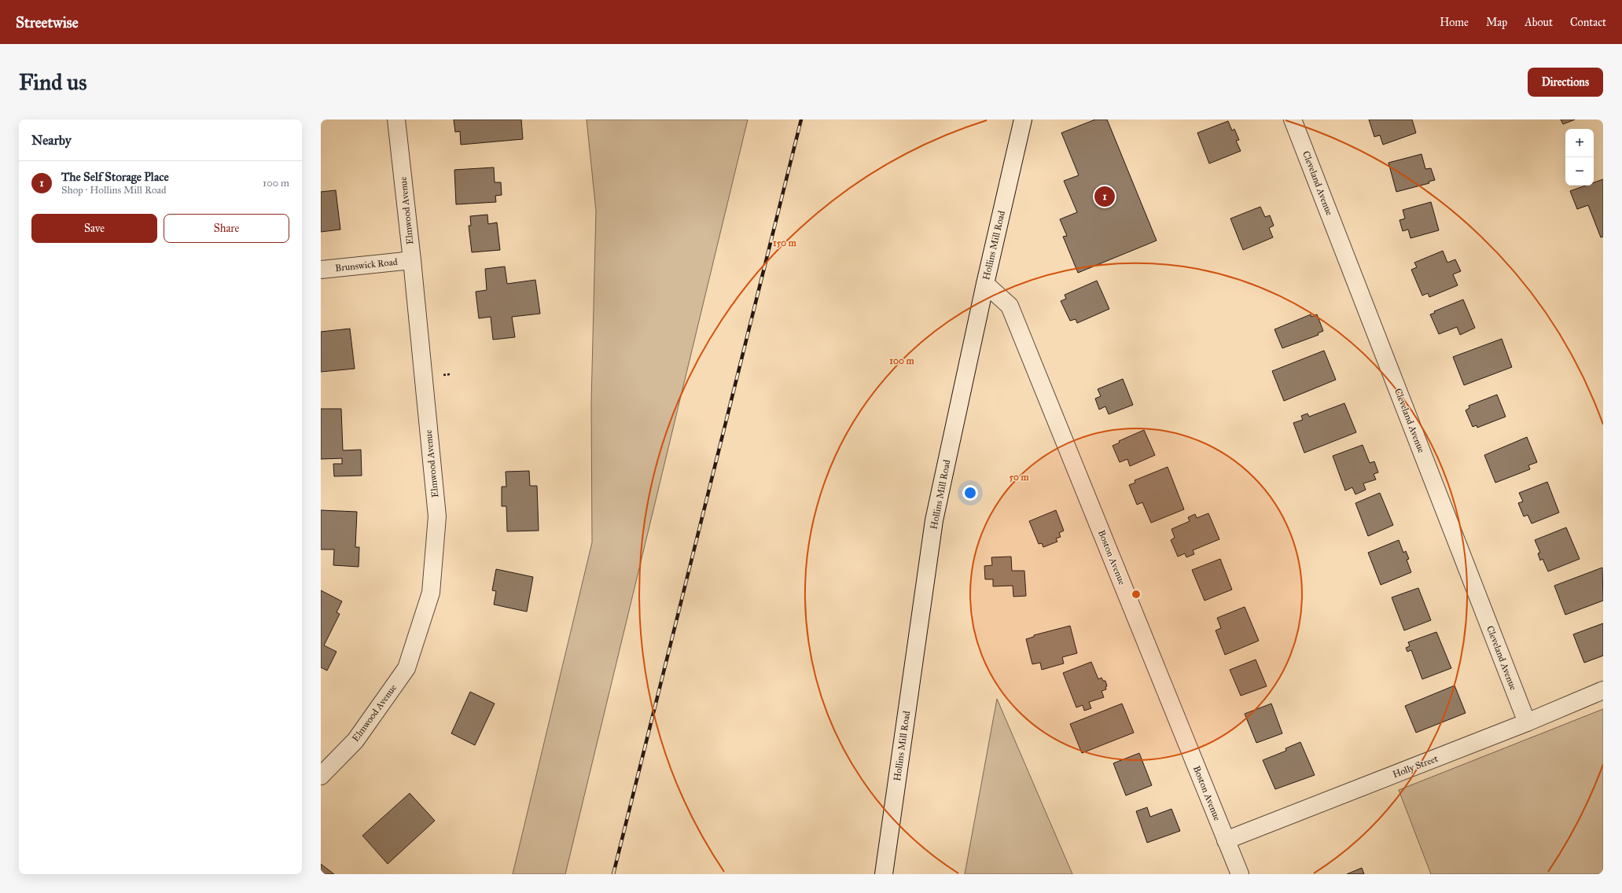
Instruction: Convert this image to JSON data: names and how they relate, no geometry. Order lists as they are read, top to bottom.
{
  "streets": {
    "street": [
      "Cleveland Avenue",
      "Elmwood Avenue",
      "Hollins Mill Road",
      "Brunswick Road",
      "Boston Avenue",
      "Holly Street"
    ]
  },
  "crossings": [
    ["Cleveland Avenue", "Holly Street"],
    ["Elmwood Avenue", "Brunswick Road"],
    ["Hollins Mill Road", "Boston Avenue"],
    ["Boston Avenue", "Holly Street"]
  ],
  "page": {
    "header": "Streetwise",
    "nav": [
      "Home",
      "Map",
      "About",
      "Contact"
    ],
    "buttons": [
      "Directions",
      ["Save", "Share"]
    ],
    "title": "Find us",
    "heading": "Nearby",
    "map_buttons": ["+", "−"],
    "list": [
      {
        "mark": "1",
        "name": "The Self Storage Place",
        "note": "Shop · Hollins Mill Road",
        "value": "100 m"
      }
    ],
    "pins": "1"
  },
  "rings": ["150 m", "100 m", "50 m"]
}
